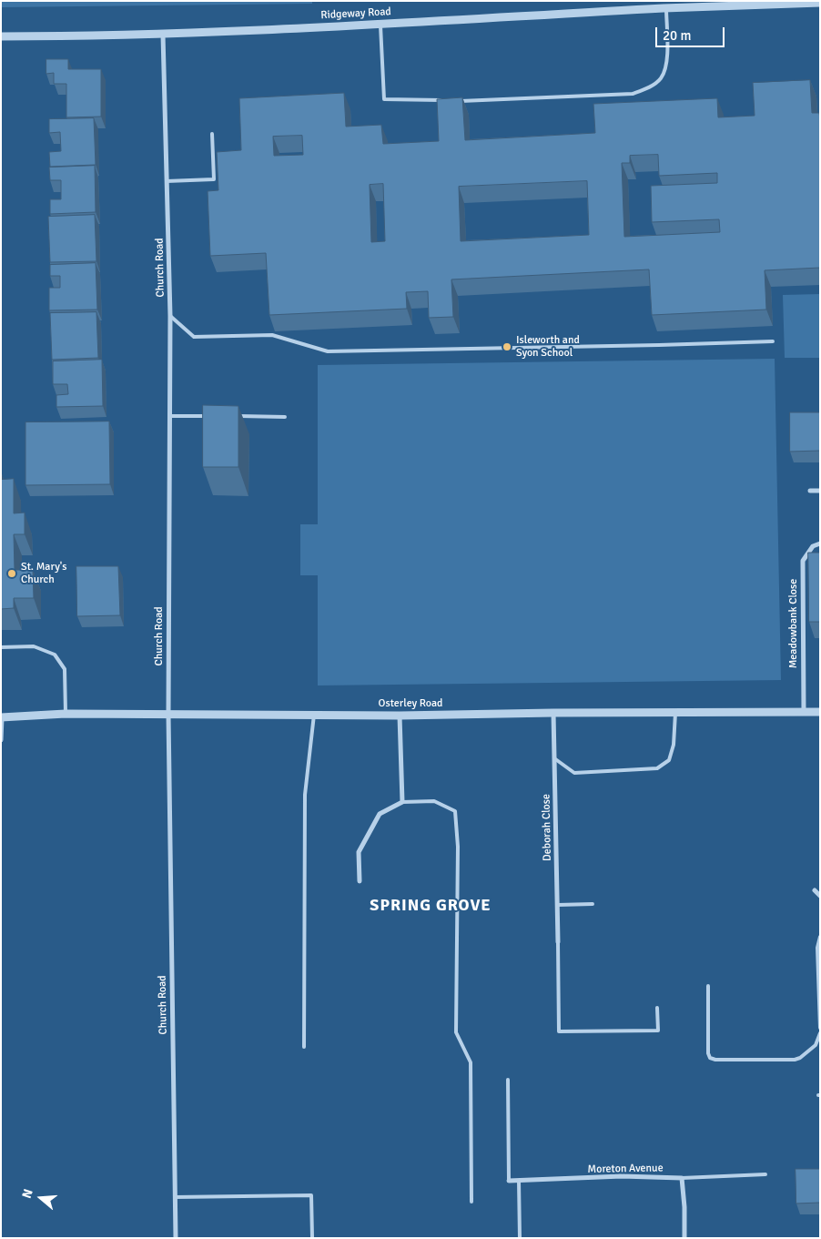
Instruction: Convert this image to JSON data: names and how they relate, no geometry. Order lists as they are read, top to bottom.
{
  "streets": {
    "street": [
      "Ridgeway Road",
      "Church Road",
      "Meadowbank Close",
      "Osterley Road",
      "Deborah Close",
      "Moreton Avenue"
    ]
  },
  "crossings": [
    ["Ridgeway Road", "Church Road"],
    ["Church Road", "Osterley Road"],
    ["Meadowbank Close", "Osterley Road"],
    ["Osterley Road", "Deborah Close"]
  ],
  "districts": ["SPRING GROVE"],
  "places": ["Isleworth and Syon School", "St. Mary's Church"],
  "scale_bar": "20 m",
  "north": "left"
}
